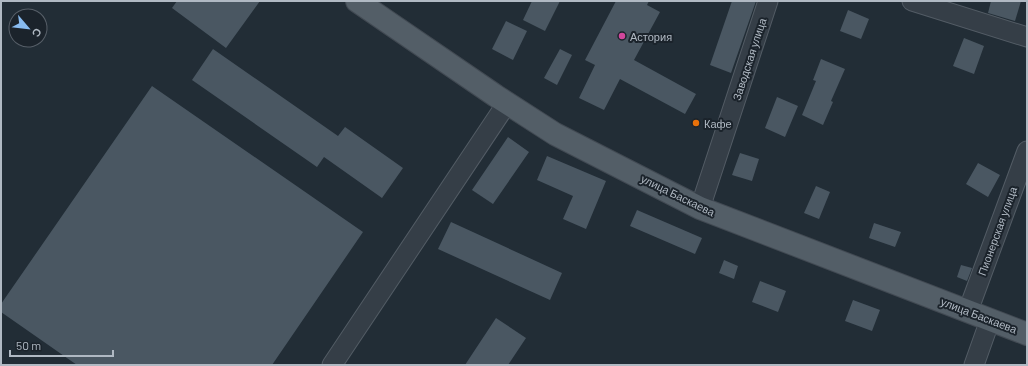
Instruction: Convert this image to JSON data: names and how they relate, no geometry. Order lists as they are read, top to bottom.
{
  "streets": {
    "main road": ["улица Баскаева"],
    "street": ["Заводская улица", "Пионерская улица"]
  },
  "crossings": [
    ["Заводская улица", "улица Баскаева"],
    ["улица Баскаева", "Пионерская улица"]
  ],
  "places": ["Астория", "Кафе"],
  "scale_bar": "50 m",
  "north": "bottom right"
}
